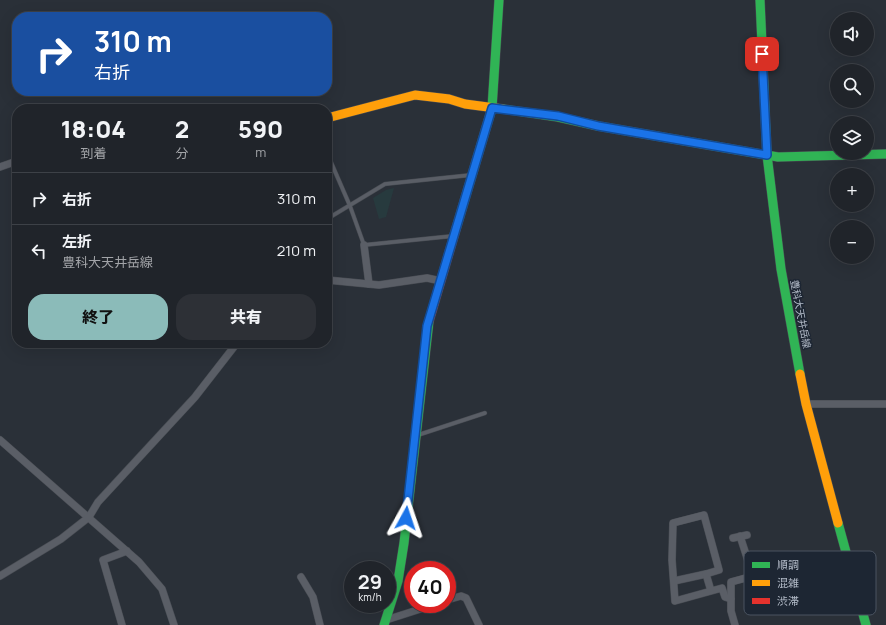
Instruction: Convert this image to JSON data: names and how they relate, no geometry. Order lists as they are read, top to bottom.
{
  "streets": {
    "street": ["豊科大天井岳線"]
  },
  "legend": ["順調", "混雑", "渋滞"],
  "page": {
    "map_buttons": ["+", "−"],
    "turn": ["310 m", "右折"],
    "eta": [
      "18:04",
      "到着",
      "2",
      "分",
      "590",
      "m"
    ],
    "list": [
      {
        "name": "右折",
        "value": "310 m"
      },
      {
        "name": "左折",
        "note": "豊科大天井岳線",
        "value": "210 m"
      }
    ],
    "buttons": ["終了", "共有"],
    "speed": "29 km/h",
    "limit": "40"
  }
}
